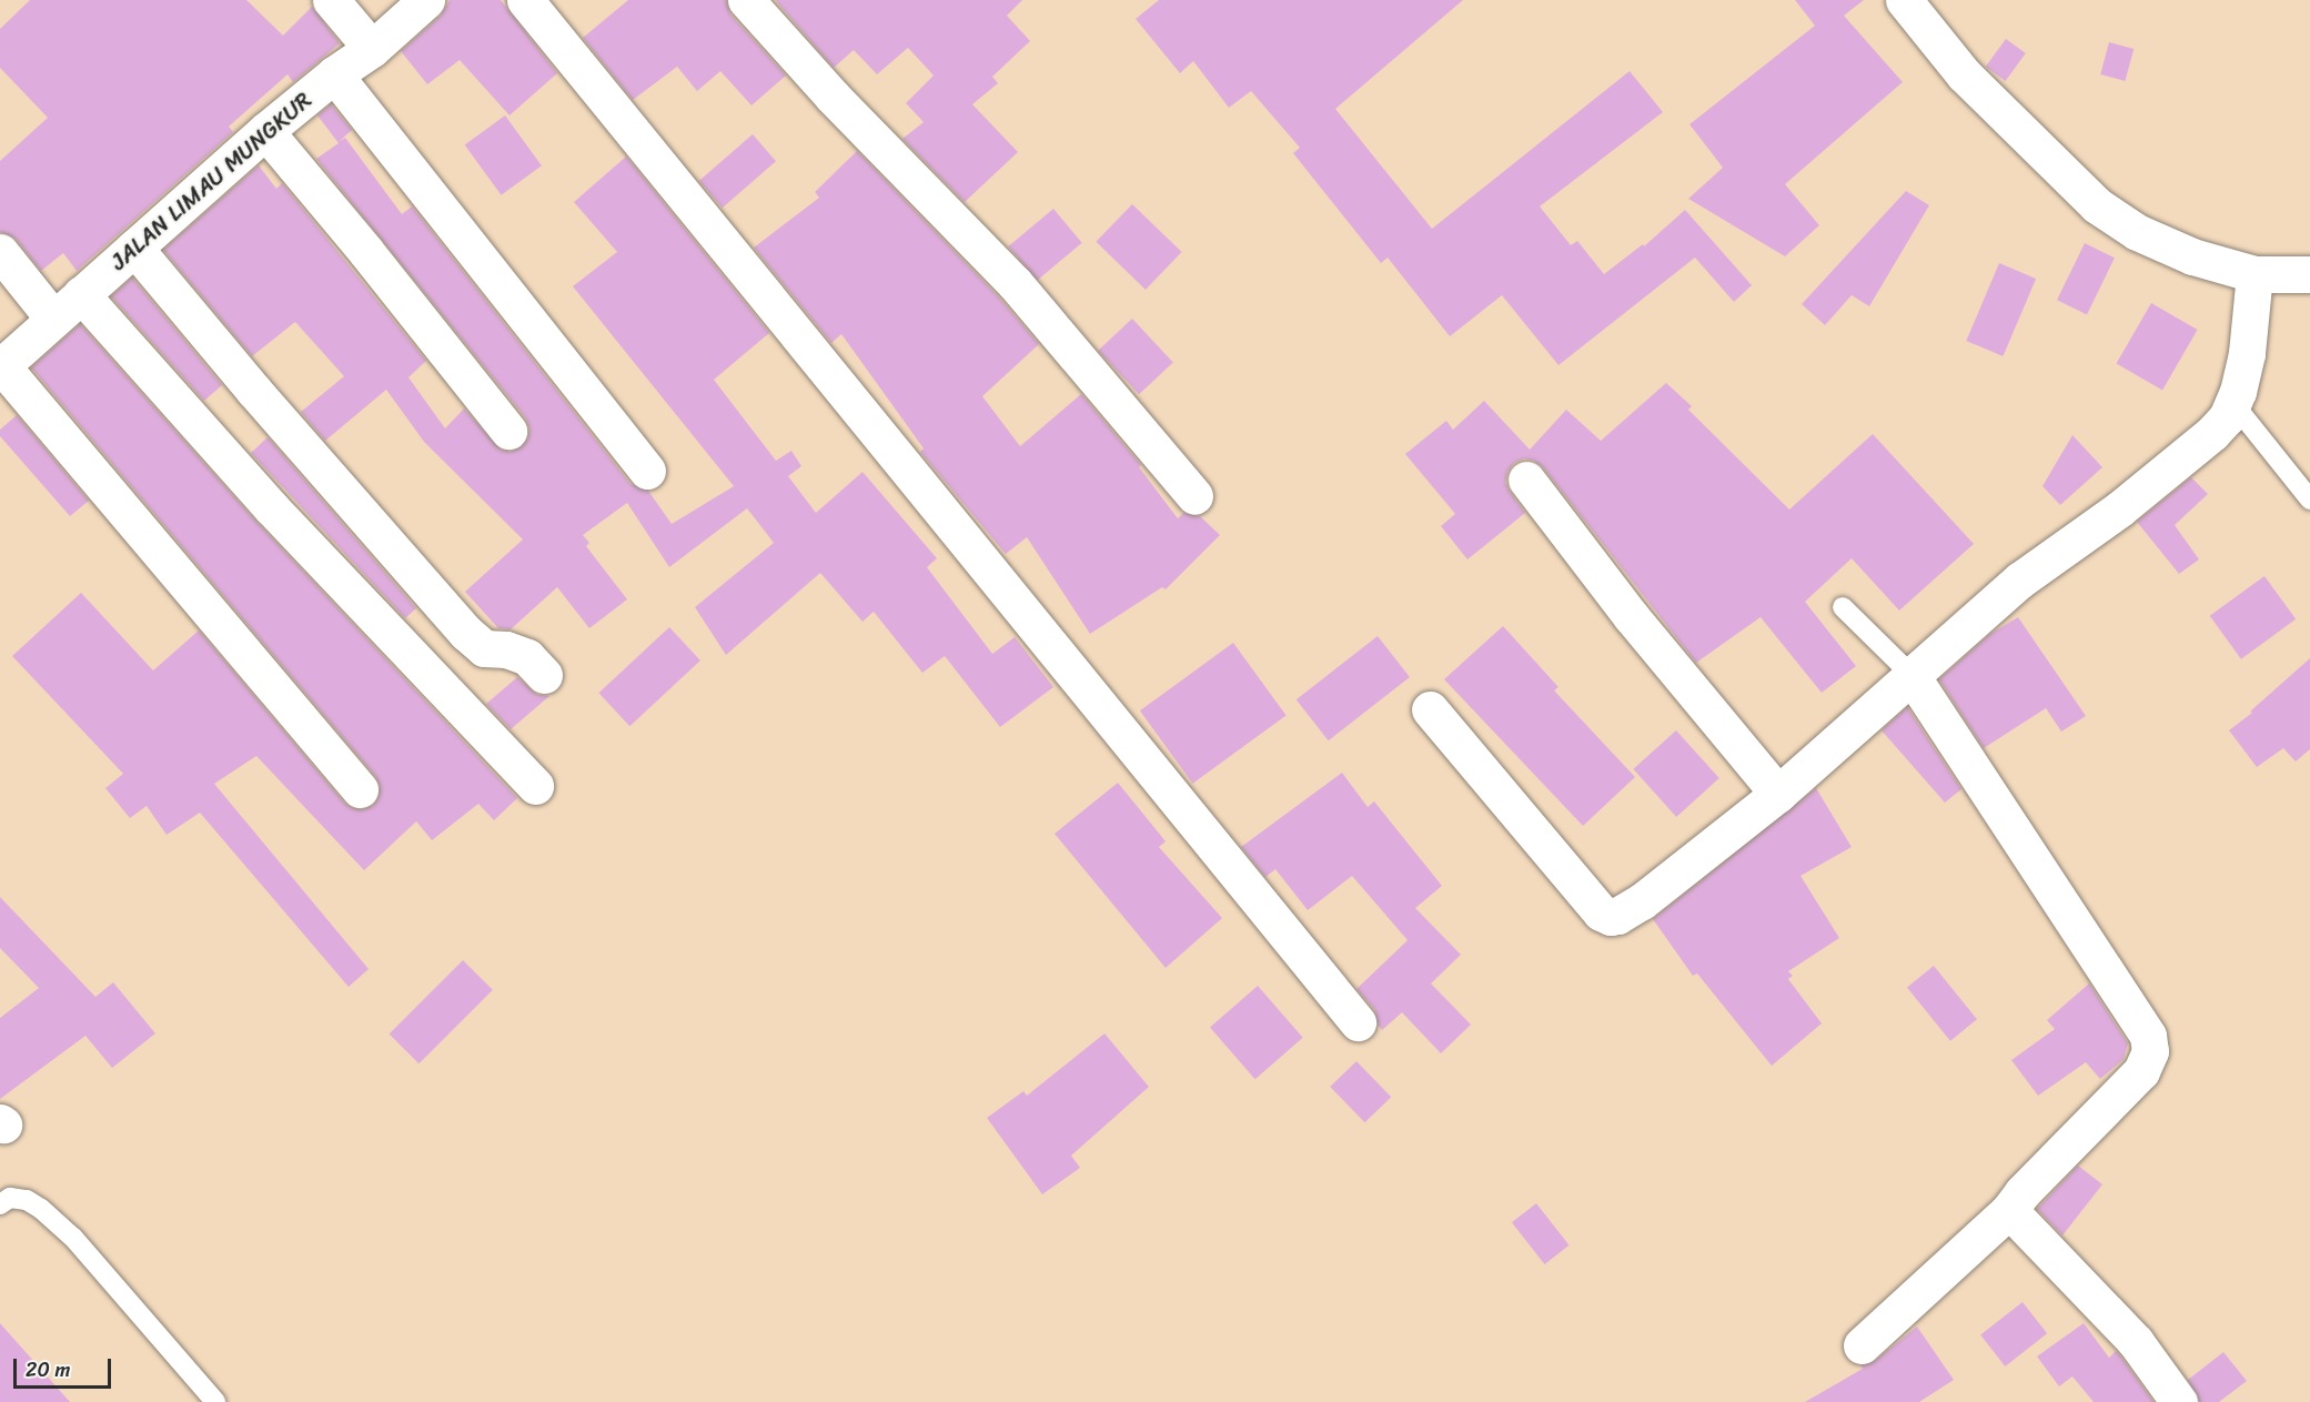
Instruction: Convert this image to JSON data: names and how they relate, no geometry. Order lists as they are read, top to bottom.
{
  "streets": {
    "street": ["JALAN LIMAU MUNGKUR"]
  },
  "scale_bar": "20 m"
}
